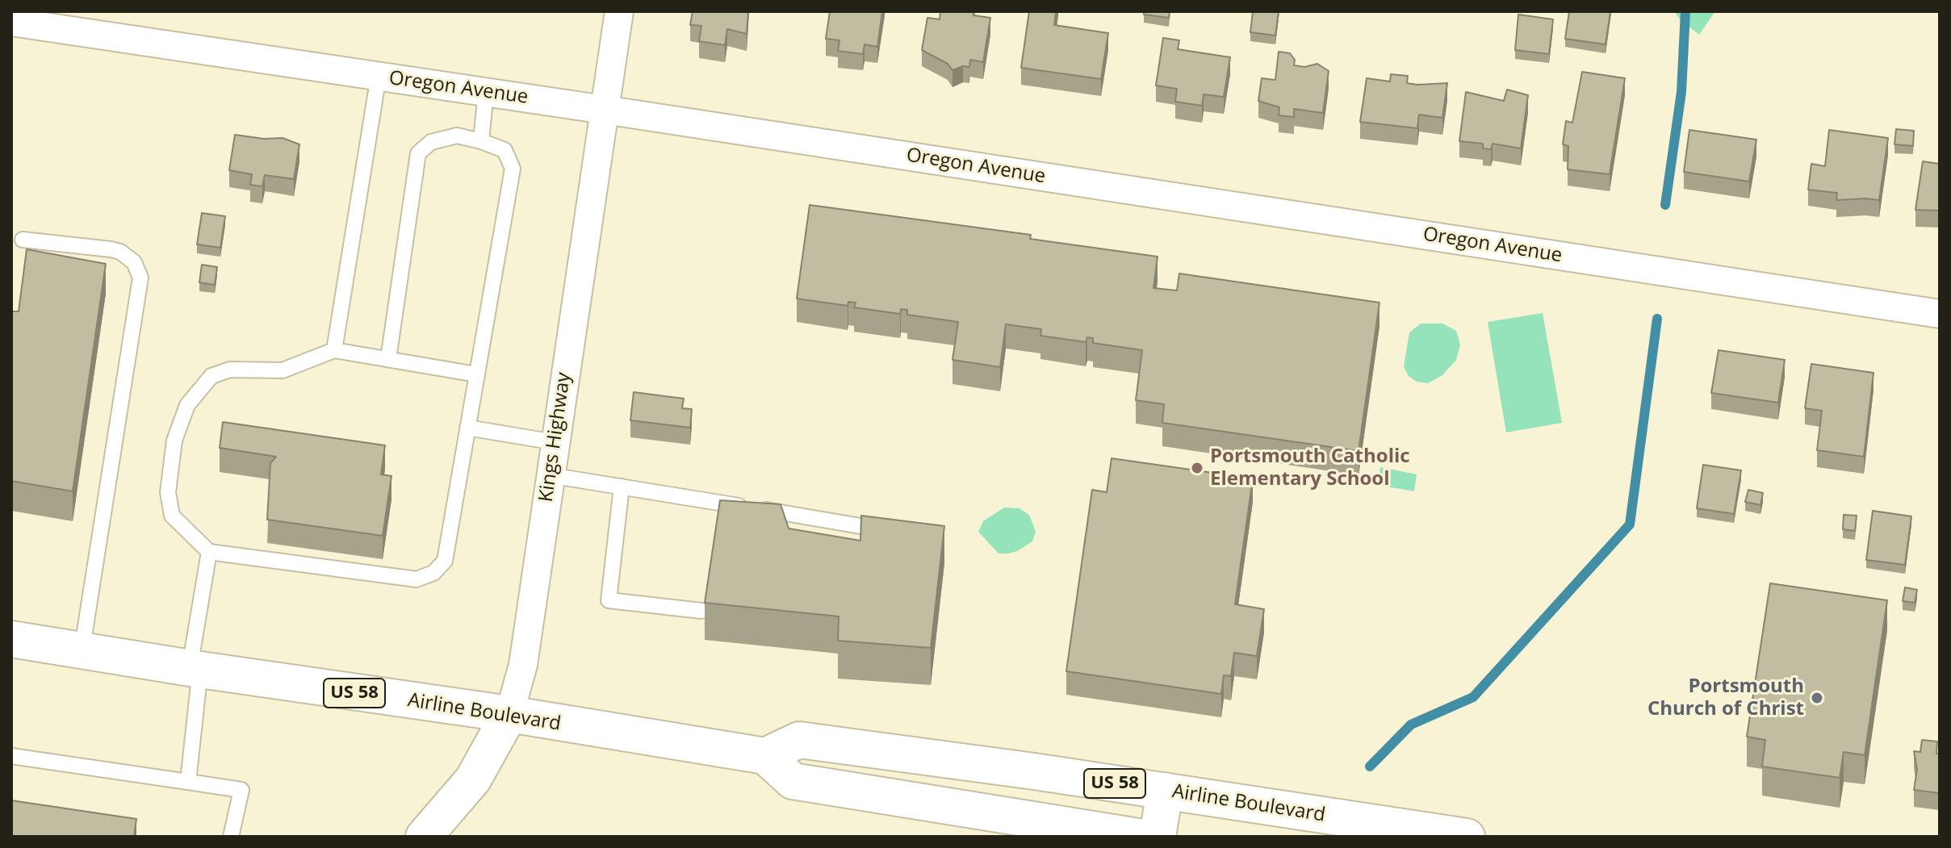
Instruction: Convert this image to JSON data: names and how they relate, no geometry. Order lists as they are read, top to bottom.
{
  "streets": {
    "main road": ["Kings Highway", "US 58", "Airline Boulevard"],
    "street": ["Oregon Avenue"]
  },
  "crossings": [
    ["Oregon Avenue", "Kings Highway"],
    ["Kings Highway", "Airline Boulevard"]
  ],
  "places": ["Portsmouth Catholic Elementary School", "Portsmouth Church of Christ"]
}
